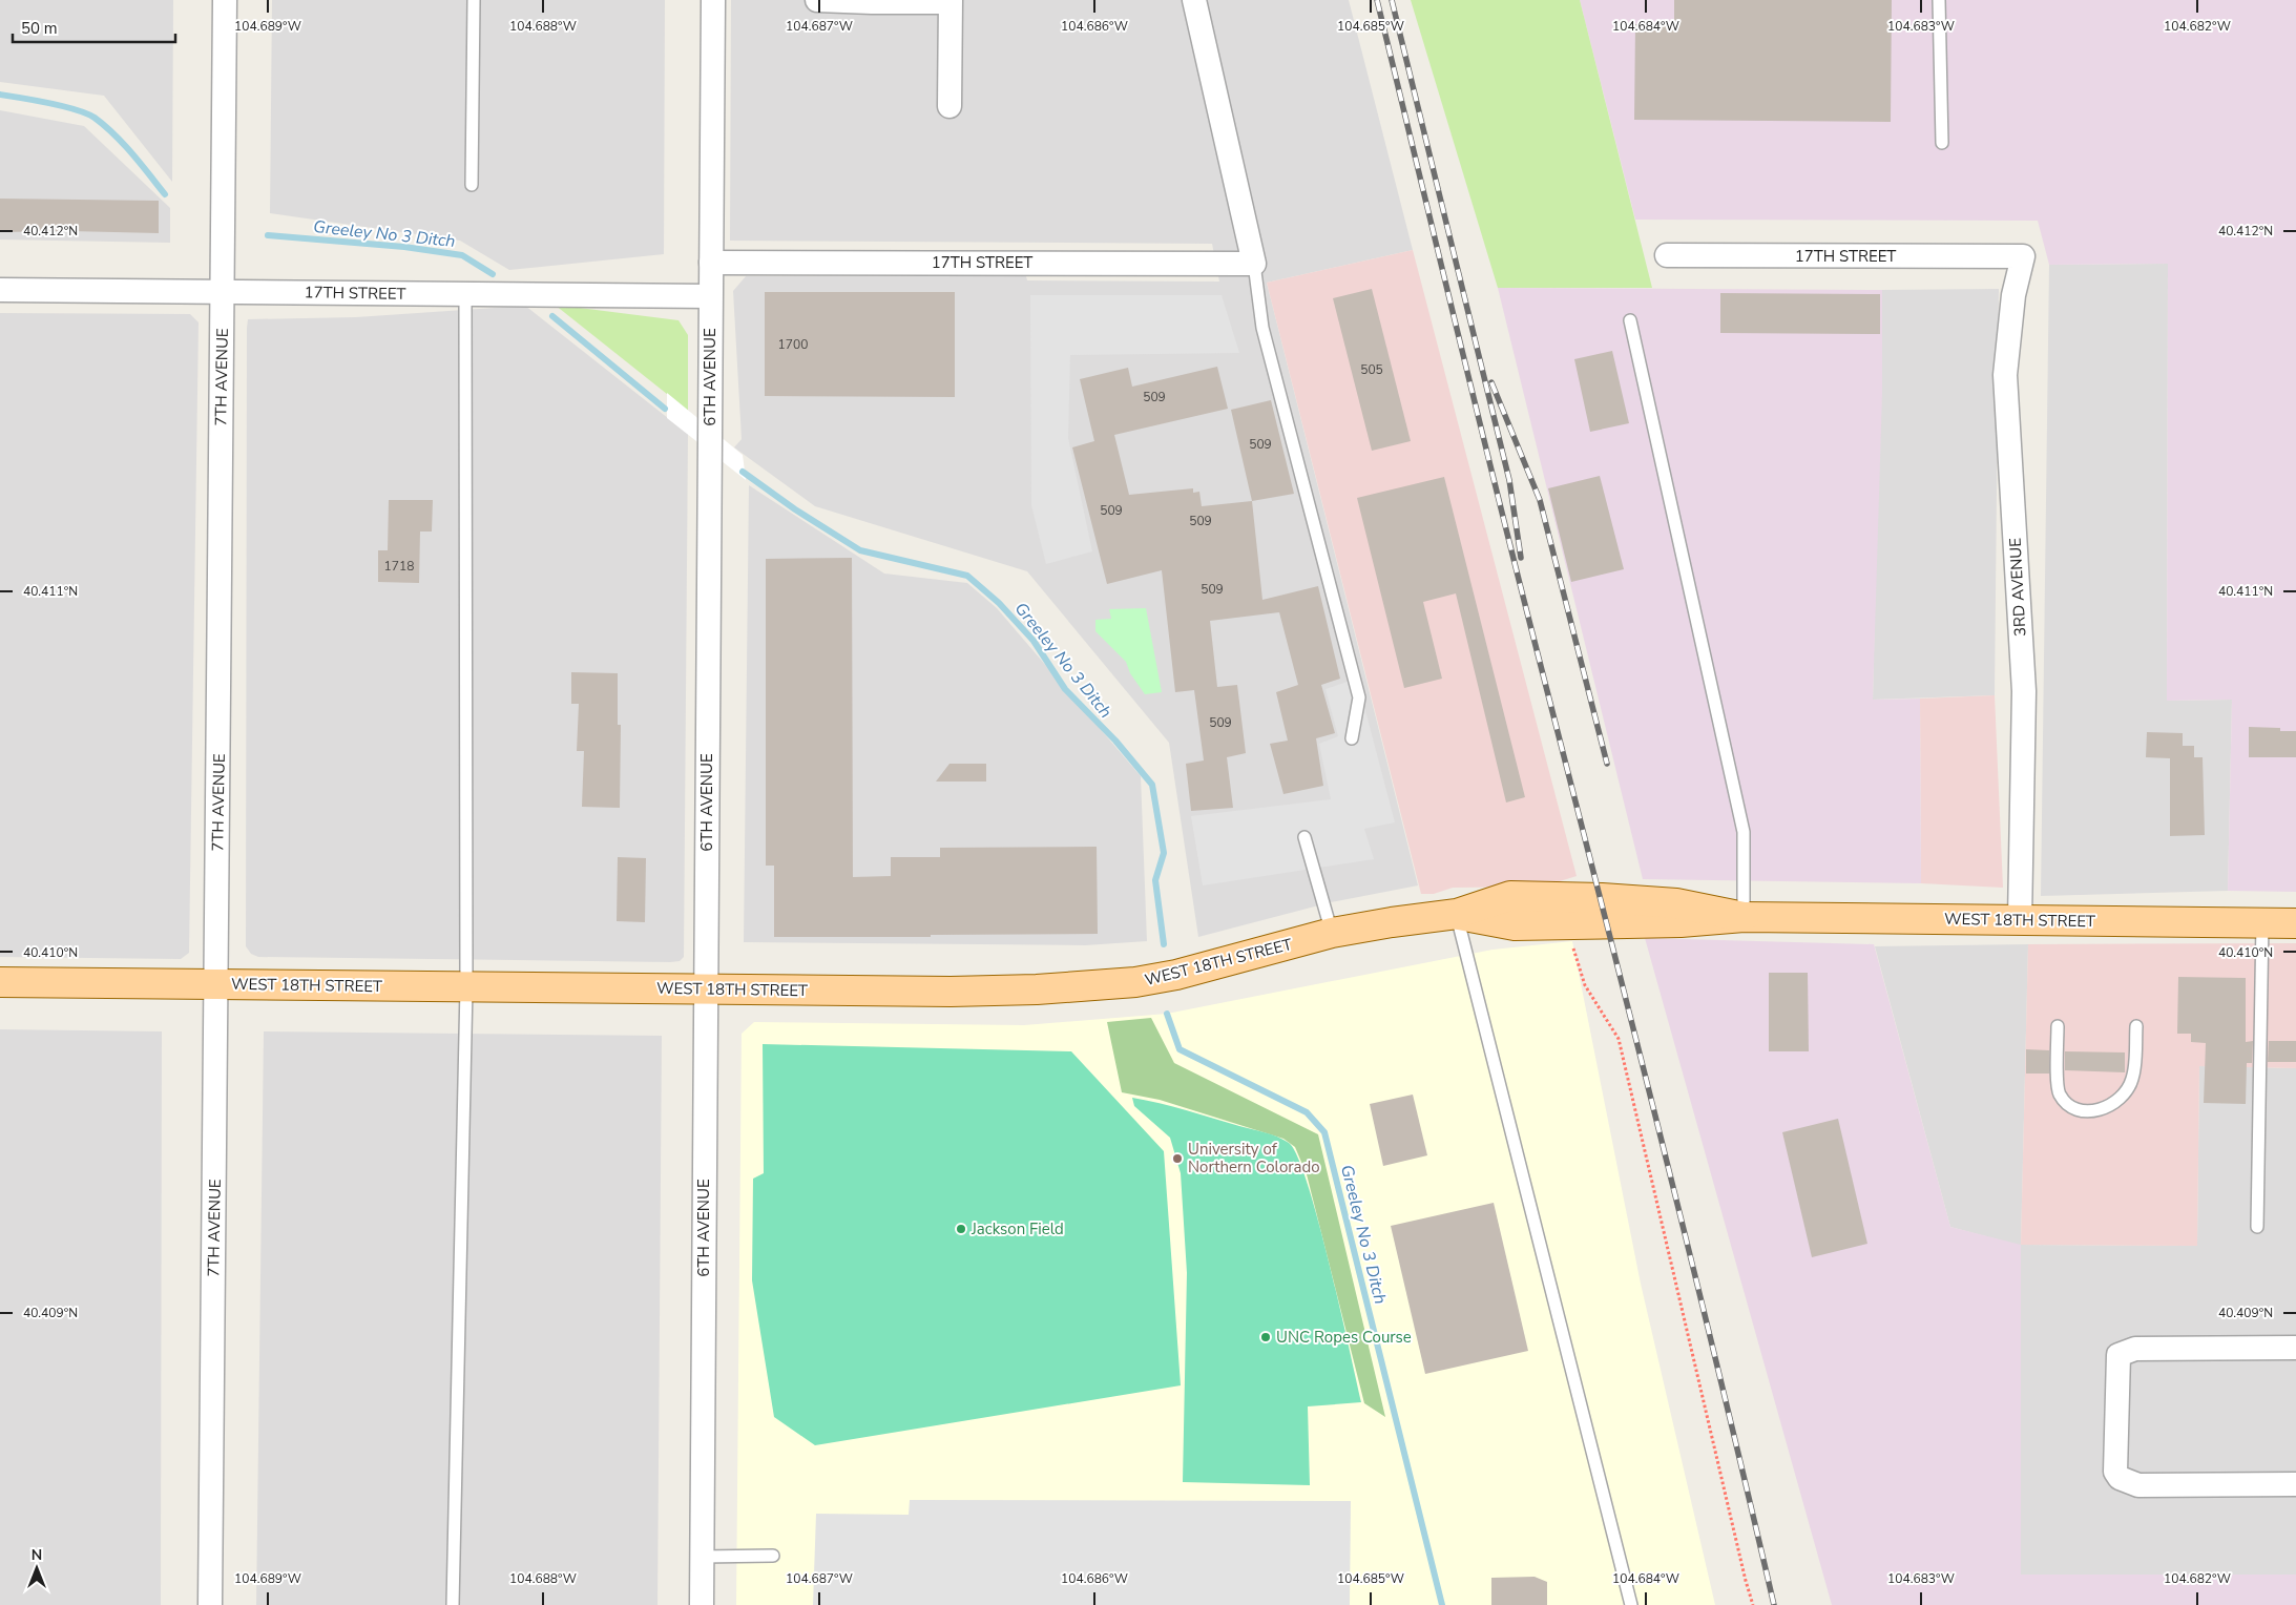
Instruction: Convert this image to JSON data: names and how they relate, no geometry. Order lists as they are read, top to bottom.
{
  "streets": {
    "main road": ["WEST 18TH STREET"],
    "street": [
      "17TH STREET",
      "7TH AVENUE",
      "6TH AVENUE",
      "3RD AVENUE"
    ]
  },
  "crossings": [
    ["17TH STREET", "7TH AVENUE"],
    ["17TH STREET", "6TH AVENUE"],
    ["17TH STREET", "3RD AVENUE"],
    ["7TH AVENUE", "WEST 18TH STREET"],
    ["6TH AVENUE", "WEST 18TH STREET"],
    ["3RD AVENUE", "WEST 18TH STREET"]
  ],
  "water": ["Greeley No 3 Ditch"],
  "places": ["University of Northern Colorado", "Jackson Field", "UNC Ropes Course"],
  "house_numbers": [
    "1700",
    "505",
    "509",
    "509",
    "509",
    "509",
    "1718",
    "509",
    "509"
  ],
  "scale_bar": "50 m",
  "north": "top",
  "coordinates": [
    "104.689°W",
    "104.688°W",
    "104.687°W",
    "104.686°W",
    "104.685°W",
    "104.684°W",
    "104.683°W",
    "104.682°W",
    "40.412°N",
    "40.411°N",
    "40.410°N",
    "40.409°N"
  ]
}
